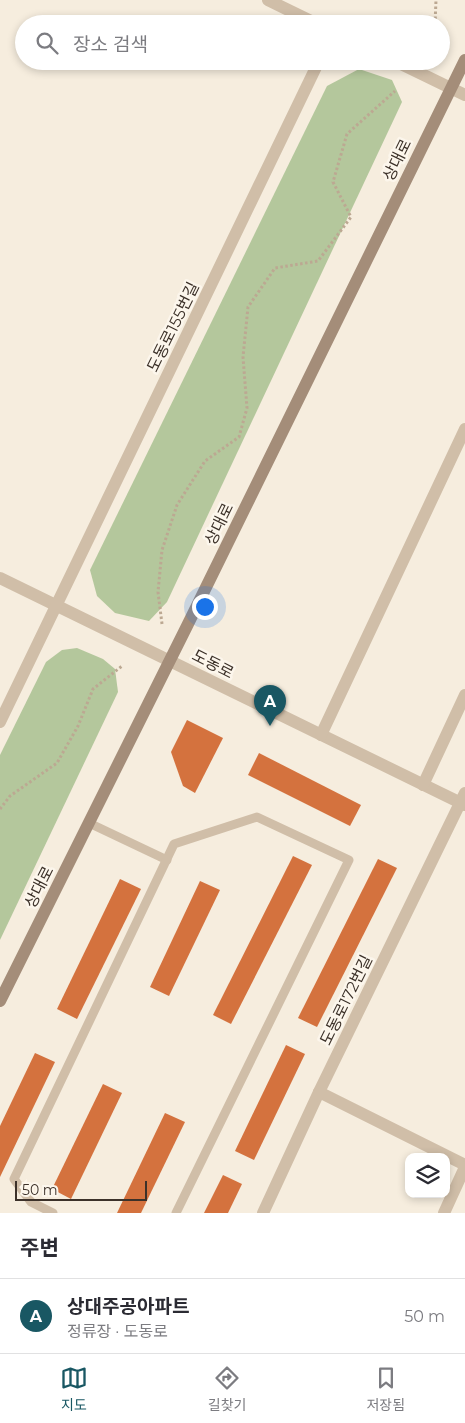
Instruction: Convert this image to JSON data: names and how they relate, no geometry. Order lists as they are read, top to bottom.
{
  "streets": {
    "street": [
      "상대로",
      "도동로155번길",
      "도동로",
      "도동로172번길"
    ]
  },
  "crossings": [
    ["상대로", "도동로"],
    ["도동로155번길", "도동로"],
    ["도동로", "도동로172번길"]
  ],
  "scale_bar": "50 m",
  "page": {
    "search": "장소 검색",
    "pins": "A",
    "scale": "50 m",
    "heading": "주변",
    "list": [
      {
        "mark": "A",
        "name": "상대주공아파트",
        "note": "정류장 · 도동로",
        "value": "50 m"
      }
    ],
    "nav": ["지도", "길찾기", "저장됨"]
  }
}
